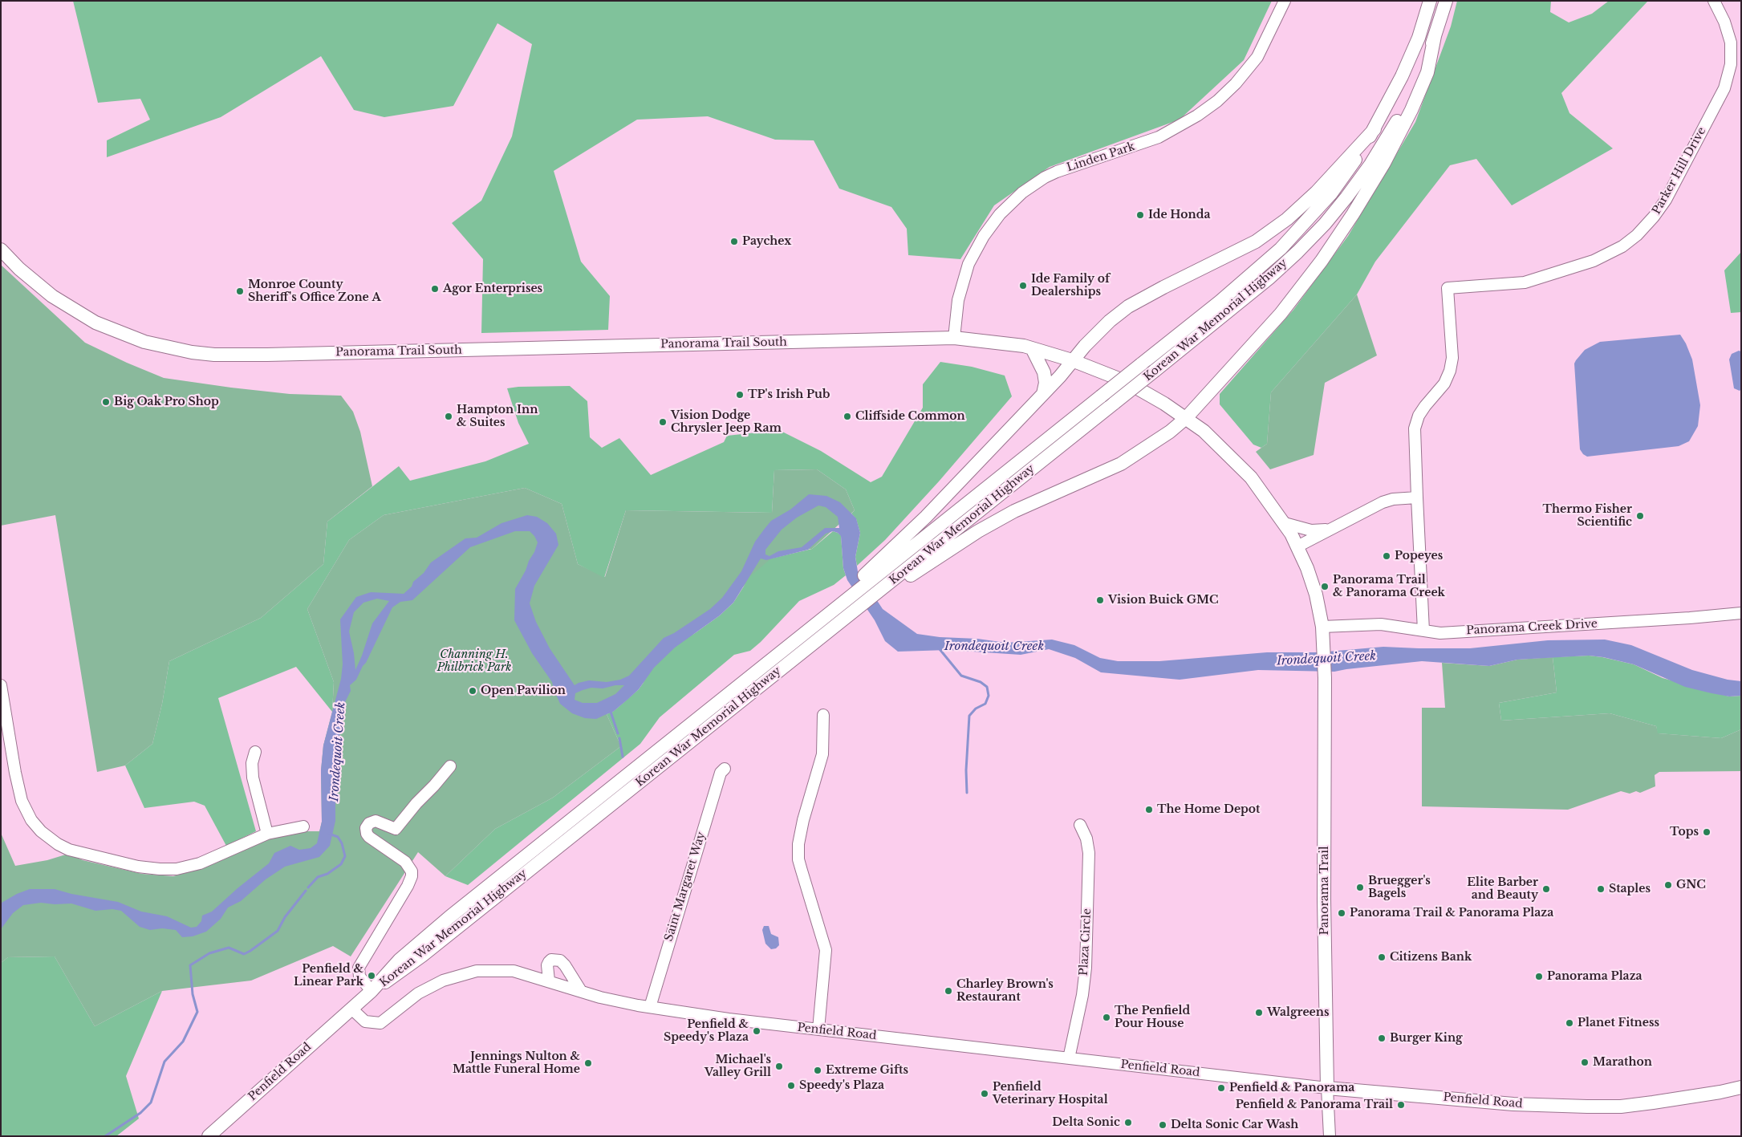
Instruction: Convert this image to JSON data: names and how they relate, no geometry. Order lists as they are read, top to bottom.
{
  "streets": {
    "main road": [
      "Korean War Memorial Highway",
      "Panorama Trail South",
      "Panorama Trail",
      "Penfield Road"
    ],
    "street": [
      "Linden Park",
      "Parker Hill Drive",
      "Panorama Creek Drive",
      "Saint Margaret Way",
      "Plaza Circle"
    ]
  },
  "crossings": [
    ["Linden Park", "Panorama Trail South"],
    ["Parker Hill Drive", "Panorama Creek Drive"],
    ["Korean War Memorial Highway", "Penfield Road"],
    ["Panorama Trail South", "Panorama Creek Drive"],
    ["Panorama Trail South", "Panorama Trail"],
    ["Saint Margaret Way", "Penfield Road"],
    ["Panorama Trail", "Penfield Road"],
    ["Plaza Circle", "Penfield Road"]
  ],
  "water": ["Irondequoit Creek"],
  "parks": ["Channing H. Philbrick Park"],
  "places": [
    "Ide Honda",
    "Paychex",
    "Ide Family of Dealerships",
    "Agor Enterprises",
    "Monroe County Sheriff's Office Zone A",
    "TP's Irish Pub",
    "Big Oak Pro Shop",
    "Hampton Inn & Suites",
    "Cliffside Common",
    "Vision Dodge Chrysler Jeep Ram",
    "Thermo Fisher Scientific",
    "Popeyes",
    "Panorama Trail & Panorama Creek",
    "Vision Buick GMC",
    "Open Pavilion",
    "The Home Depot",
    "Tops",
    "GNC",
    "Bruegger's Bagels",
    "Elite Barber and Beauty",
    "Staples",
    "Panorama Trail & Panorama Plaza",
    "Citizens Bank",
    "Penfield & Linear Park",
    "Panorama Plaza",
    "Charley Brown's Restaurant",
    "Walgreens",
    "The Penfield Pour House",
    "Planet Fitness",
    "Penfield & Speedy's Plaza",
    "Burger King",
    "Marathon",
    "Jennings Nulton & Mattle Funeral Home",
    "Michael's Valley Grill",
    "Extreme Gifts",
    "Speedy's Plaza",
    "Penfield & Panorama",
    "Penfield Veterinary Hospital",
    "Penfield & Panorama Trail",
    "Delta Sonic",
    "Delta Sonic Car Wash"
  ]
}
